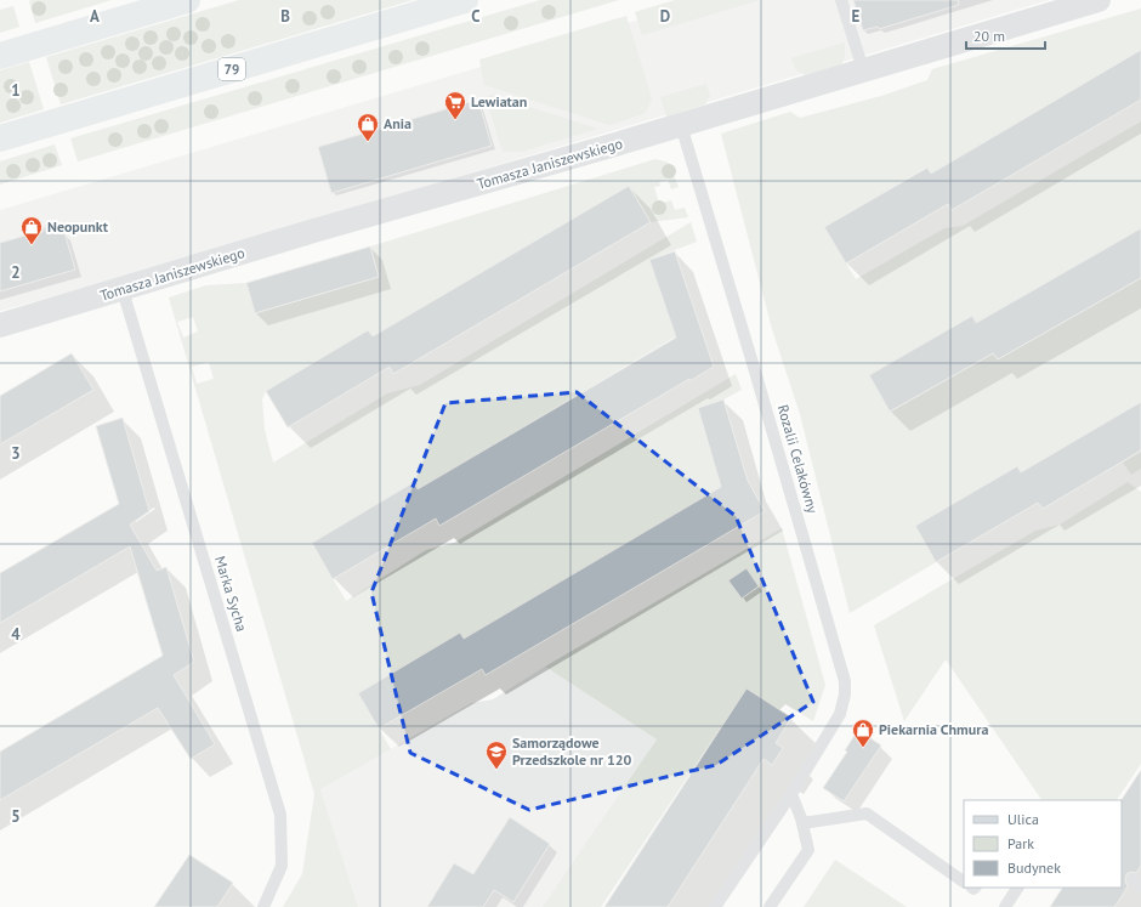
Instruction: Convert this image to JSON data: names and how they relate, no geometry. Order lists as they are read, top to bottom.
{
  "streets": {
    "main road": ["79"],
    "street": ["Tomasza Janiszewskiego"],
    "lane": ["Rozalii Celakówny", "Marka Sycha"]
  },
  "crossings": [
    ["Tomasza Janiszewskiego", "Rozalii Celakówny"],
    ["Tomasza Janiszewskiego", "Marka Sycha"]
  ],
  "places": {
    "supermarket": ["Lewiatan"],
    "shop": ["Ania", "Neopunkt", "Piekarnia Chmura"],
    "school or university": ["Samorządowe Przedszkole nr 120"]
  },
  "legend": ["Ulica", "Park", "Budynek"],
  "scale_bar": "20 m",
  "grid": {
    "columns": [
      "A",
      "B",
      "C",
      "D",
      "E"
    ],
    "rows": [
      "1",
      "2",
      "3",
      "4",
      "5"
    ]
  }
}
